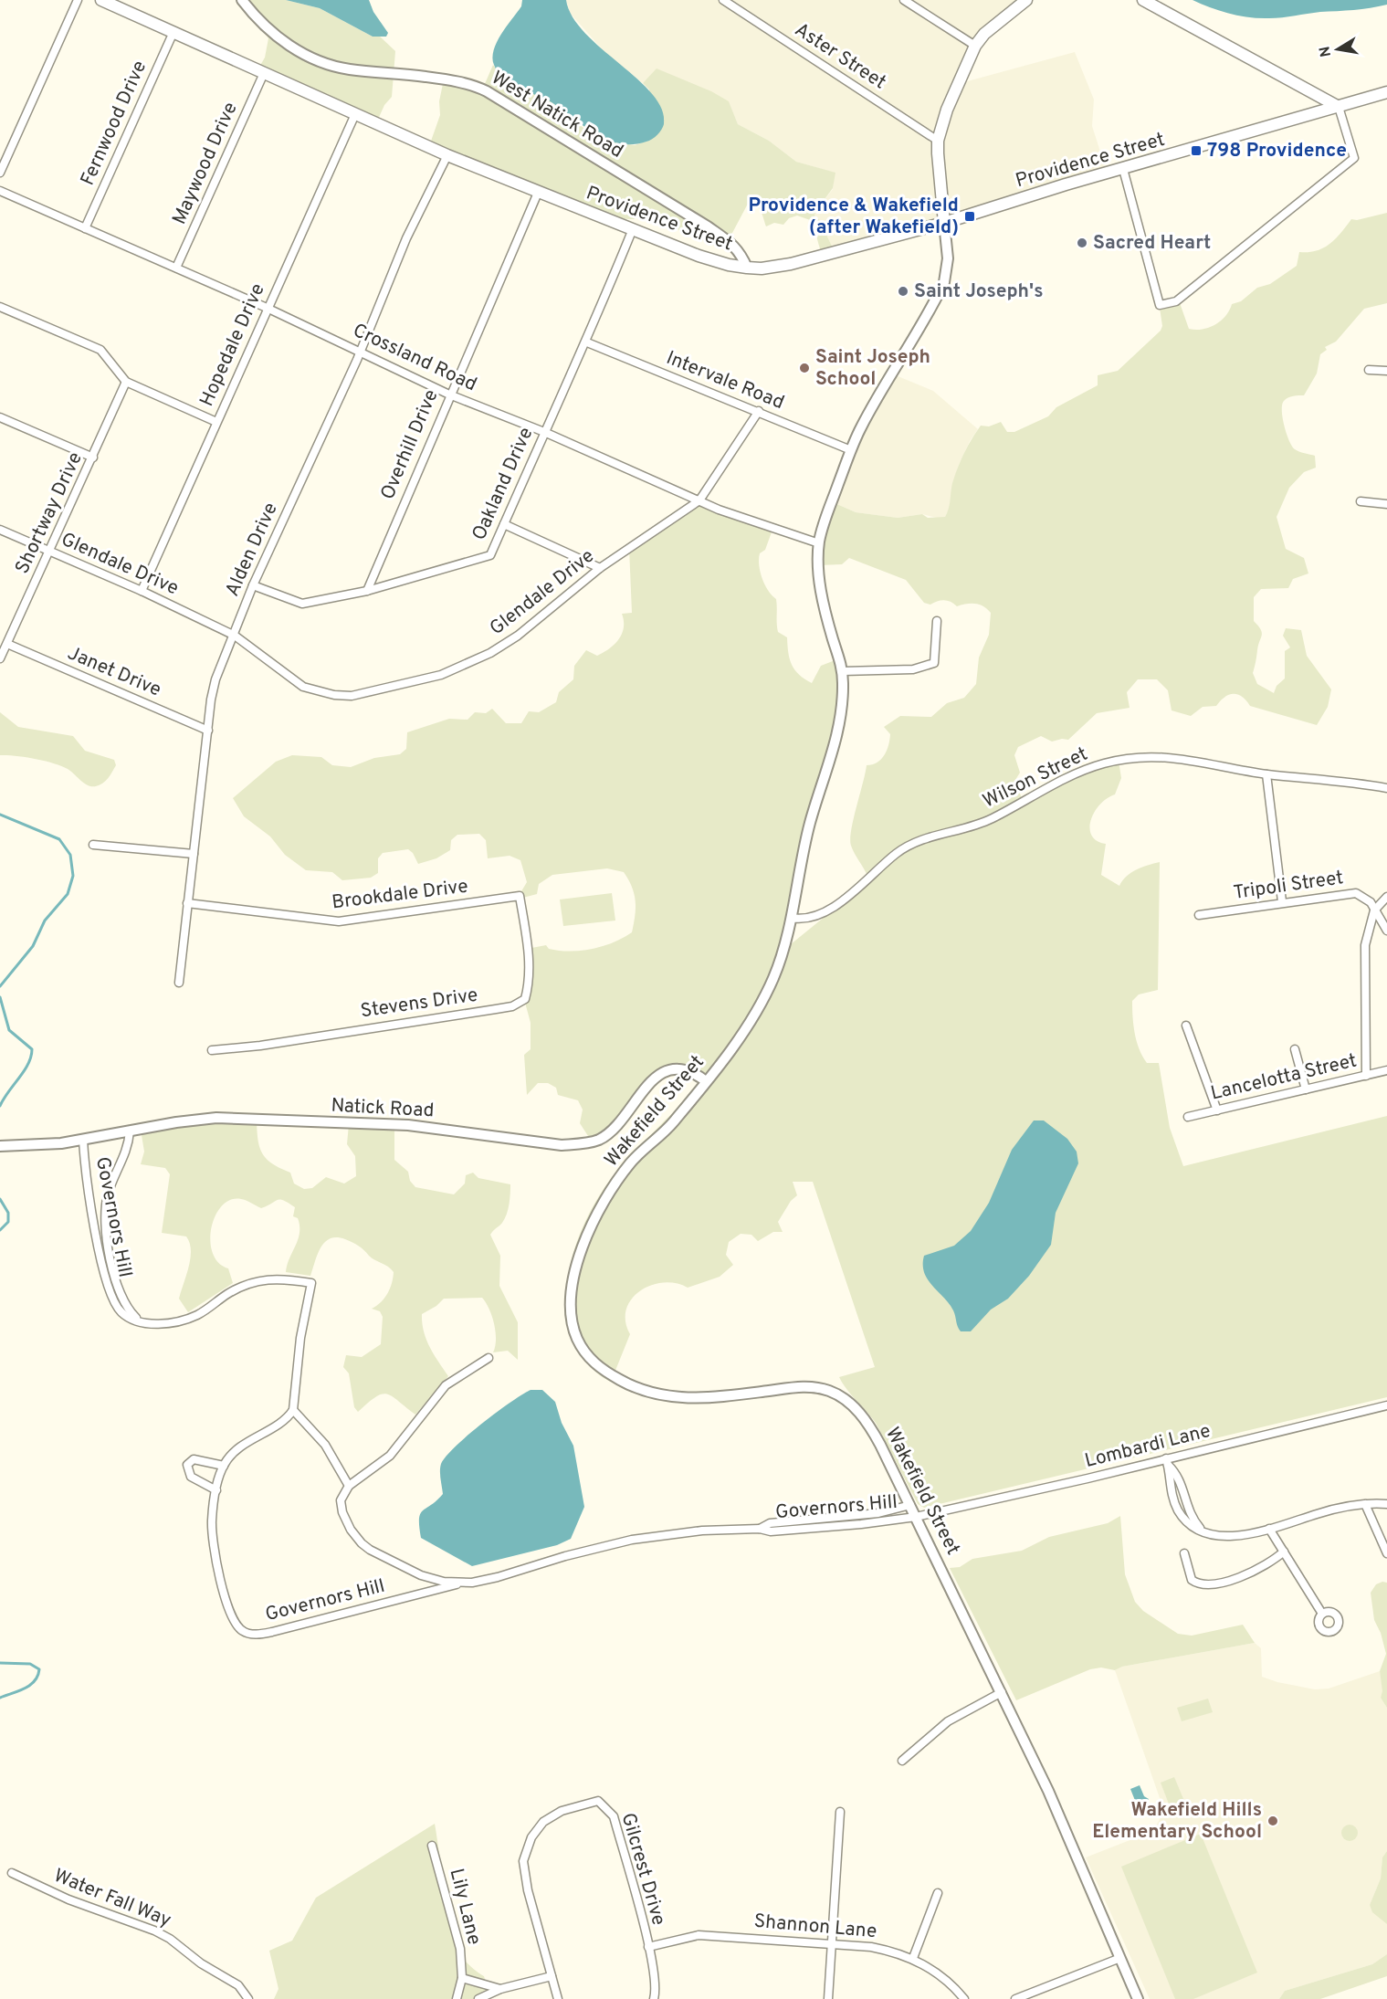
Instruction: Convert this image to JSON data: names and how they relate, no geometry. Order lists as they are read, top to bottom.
{
  "streets": {
    "main road": ["Providence Street"],
    "street": [
      "Aster Street",
      "West Natick Road",
      "Fernwood Drive",
      "Maywood Drive",
      "Hopedale Drive",
      "Crossland Road",
      "Intervale Road",
      "Overhill Drive",
      "Oakland Drive",
      "Shortway Drive",
      "Alden Drive",
      "Glendale Drive",
      "Janet Drive",
      "Wilson Street",
      "Tripoli Street",
      "Brookdale Drive",
      "Stevens Drive",
      "Lancelotta Street",
      "Natick Road",
      "Wakefield Street",
      "Governors Hill",
      "Lombardi Lane",
      "Gilcrest Drive",
      "Water Fall Way",
      "Lily Lane",
      "Shannon Lane"
    ]
  },
  "crossings": [
    ["West Natick Road", "Providence Street"],
    ["Fernwood Drive", "Providence Street"],
    ["Fernwood Drive", "Crossland Road"],
    ["Providence Street", "Maywood Drive"],
    ["Providence Street", "Hopedale Drive"],
    ["Providence Street", "Overhill Drive"],
    ["Providence Street", "Oakland Drive"],
    ["Providence Street", "Alden Drive"],
    ["Providence Street", "Wakefield Street"],
    ["Maywood Drive", "Crossland Road"],
    ["Hopedale Drive", "Crossland Road"],
    ["Hopedale Drive", "Glendale Drive"],
    ["Crossland Road", "Overhill Drive"],
    ["Crossland Road", "Oakland Drive"],
    ["Crossland Road", "Alden Drive"],
    ["Crossland Road", "Glendale Drive"],
    ["Crossland Road", "Wakefield Street"],
    ["Intervale Road", "Oakland Drive"],
    ["Intervale Road", "Glendale Drive"],
    ["Intervale Road", "Wakefield Street"],
    ["Overhill Drive", "Oakland Drive"],
    ["Oakland Drive", "Alden Drive"],
    ["Shortway Drive", "Glendale Drive"],
    ["Shortway Drive", "Janet Drive"],
    ["Alden Drive", "Glendale Drive"],
    ["Alden Drive", "Janet Drive"],
    ["Alden Drive", "Brookdale Drive"],
    ["Wilson Street", "Wakefield Street"],
    ["Brookdale Drive", "Stevens Drive"],
    ["Natick Road", "Wakefield Street"],
    ["Natick Road", "Governors Hill"],
    ["Wakefield Street", "Governors Hill"],
    ["Wakefield Street", "Lombardi Lane"],
    ["Governors Hill", "Lombardi Lane"],
    ["Gilcrest Drive", "Shannon Lane"]
  ],
  "places": {
    "transit": ["798 Providence", "Providence & Wakefield (after Wakefield)"],
    "other": [
      "Sacred Heart",
      "Saint Joseph's",
      "Saint Joseph School",
      "Wakefield Hills Elementary School"
    ]
  },
  "north": "left"
}
